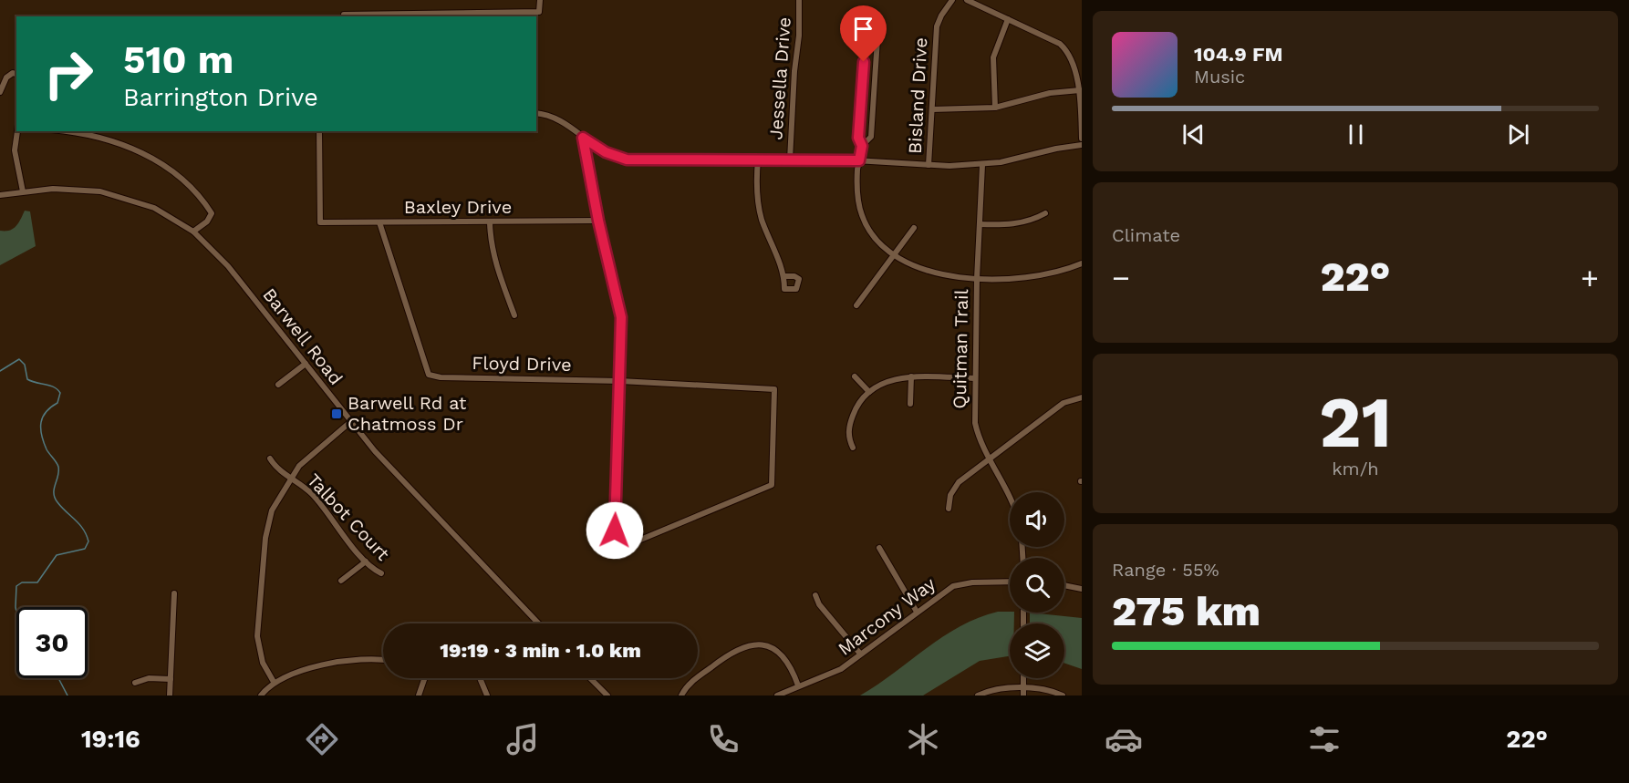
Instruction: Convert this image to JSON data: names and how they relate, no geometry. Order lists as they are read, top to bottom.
{
  "streets": {
    "street": [
      "Jessella Drive",
      "Bisland Drive",
      "Baxley Drive",
      "Barwell Road",
      "Quitman Trail",
      "Floyd Drive",
      "Talbot Court",
      "Marcony Way"
    ]
  },
  "crossings": [
    ["Baxley Drive", "Floyd Drive"]
  ],
  "places": {
    "transit": ["Barwell Rd at Chatmoss Dr"]
  },
  "page": {
    "turn": ["510 m", "Barrington Drive"],
    "song": ["104.9 FM", "Music"],
    "tile": [
      "Climate",
      ["21", "km/h"],
      ["Range · 55%", "275 km"]
    ],
    "heat": ["−", "22°", "+"],
    "limit": "30",
    "trip": "19:19 · 3 min · 1.0 km",
    "tabs": ["19:16", "22°"]
  }
}
